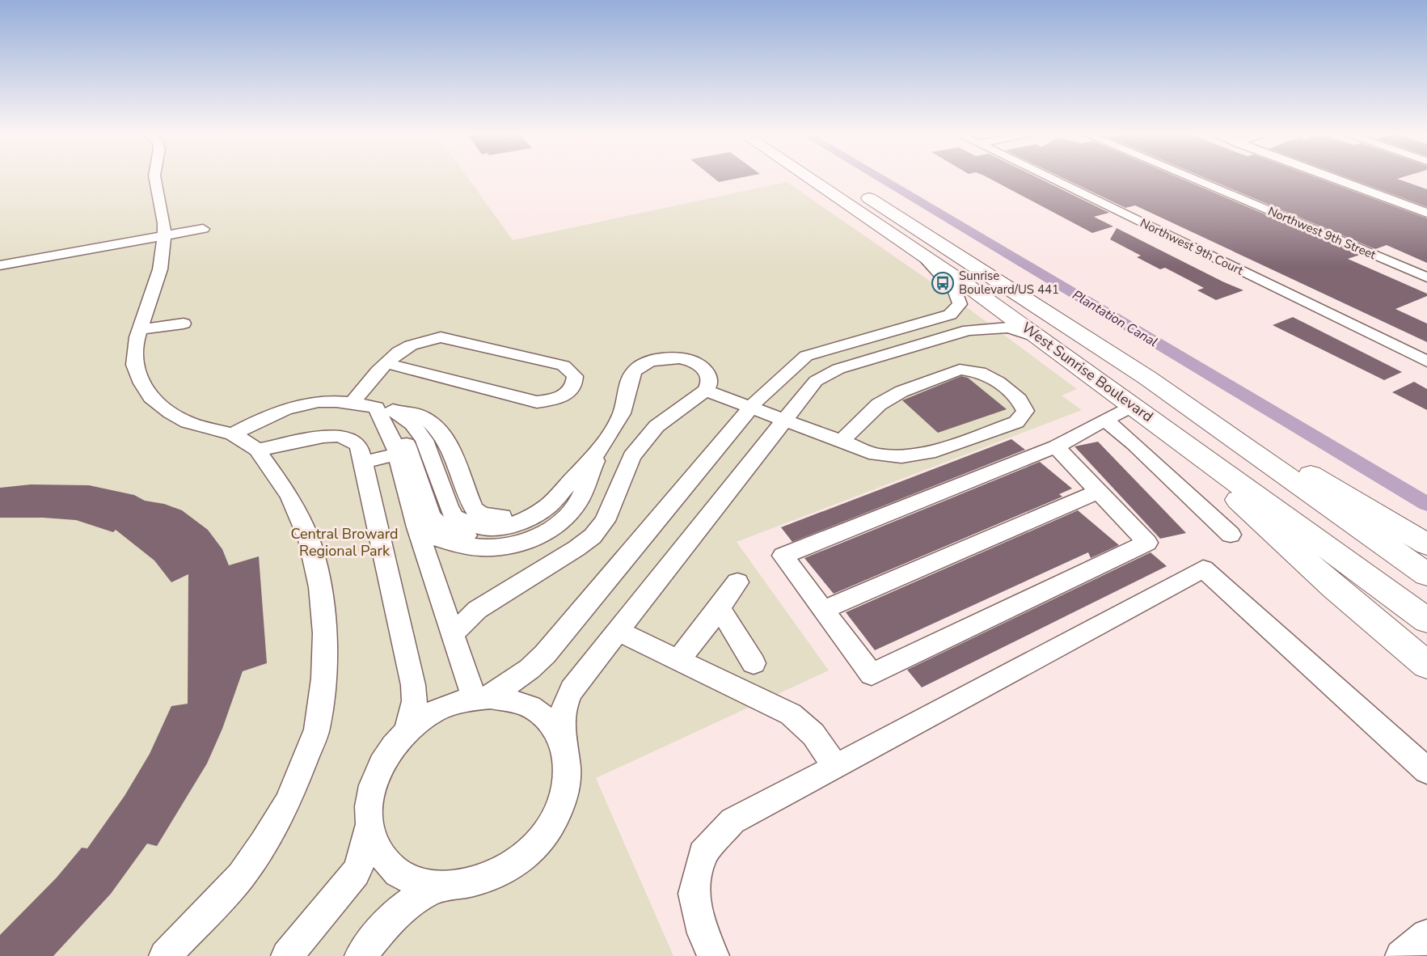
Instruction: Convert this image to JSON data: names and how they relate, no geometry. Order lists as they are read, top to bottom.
{
  "streets": {
    "main road": ["West Sunrise Boulevard"],
    "street": ["Northwest 9th Street", "Northwest 9th Court"]
  },
  "water": ["Plantation Canal"],
  "parks": ["Central Broward Regional Park"],
  "places": {
    "bus stop": ["Sunrise Boulevard/US 441"]
  }
}
